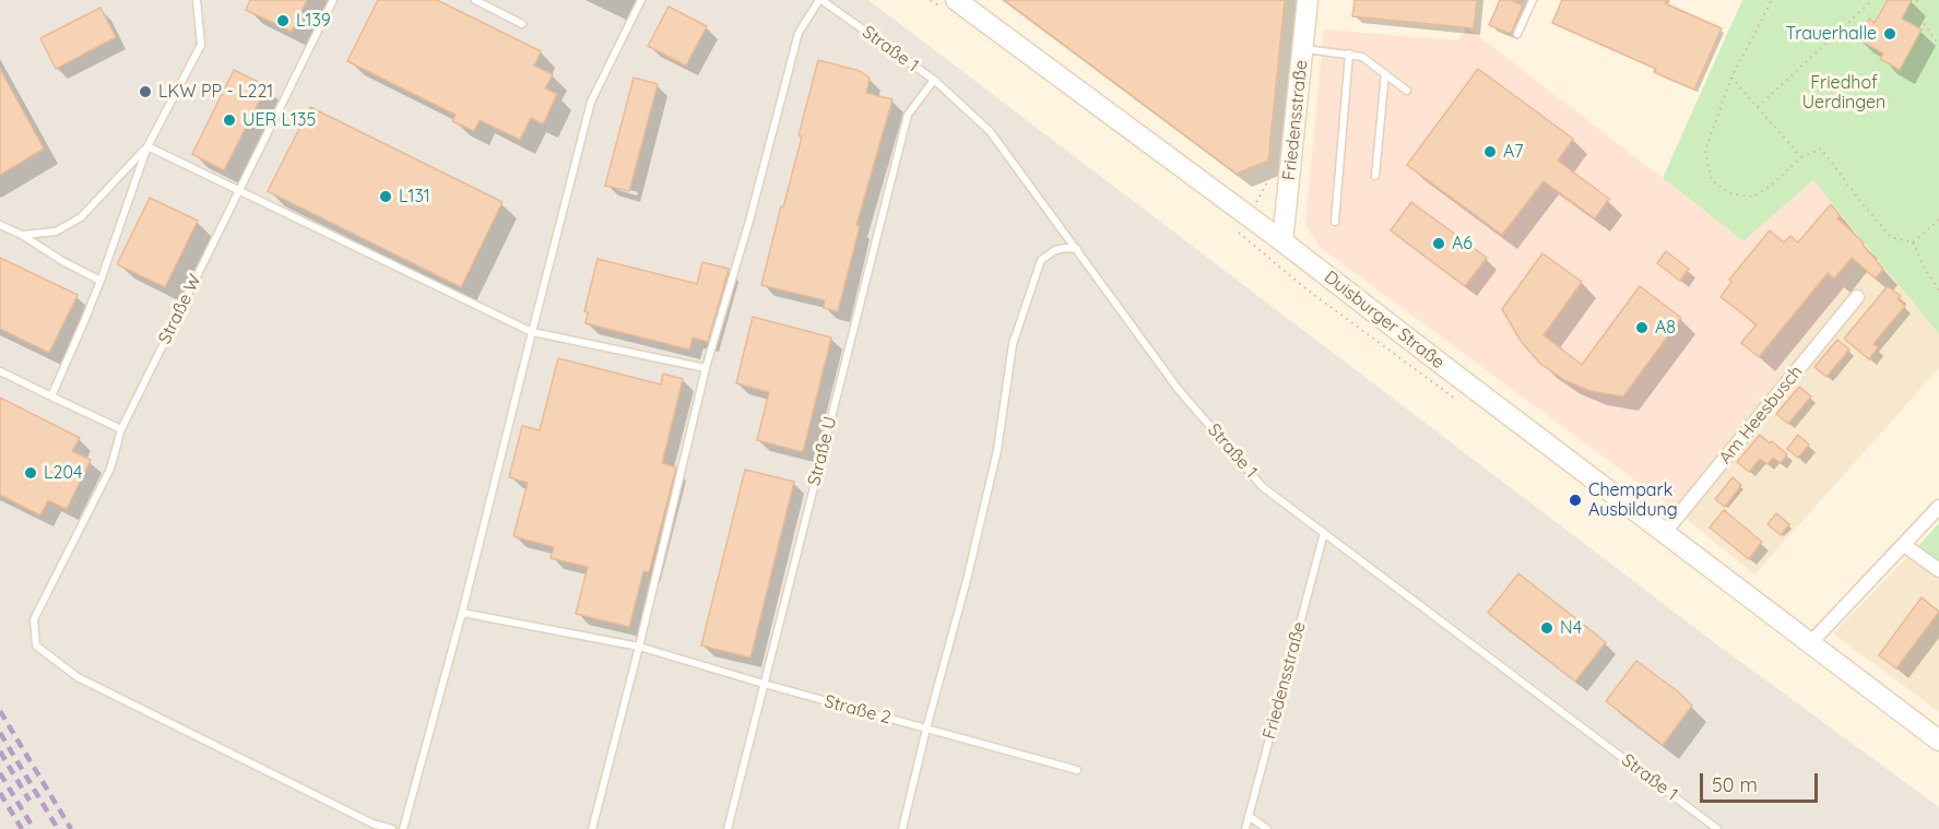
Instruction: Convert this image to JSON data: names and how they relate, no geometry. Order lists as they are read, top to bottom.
{
  "streets": {
    "main road": ["Friedensstraße", "Duisburger Straße"],
    "street": ["Am Heesbusch"],
    "lane": [
      "Straße 1",
      "Straße W",
      "Straße U",
      "Straße 2"
    ]
  },
  "crossings": [
    ["Straße 1", "Friedensstraße"],
    ["Straße 1", "Straße U"],
    ["Friedensstraße", "Duisburger Straße"],
    ["Duisburger Straße", "Am Heesbusch"],
    ["Straße U", "Straße 2"]
  ],
  "parks": ["Friedhof Uerdingen"],
  "places": [
    "L139",
    "Trauerhalle",
    "LKW PP - L221",
    "UER L135",
    "A7",
    "L131",
    "A6",
    "A8",
    "L204",
    "Chempark Ausbildung",
    "N4"
  ],
  "scale_bar": "50 m"
}
